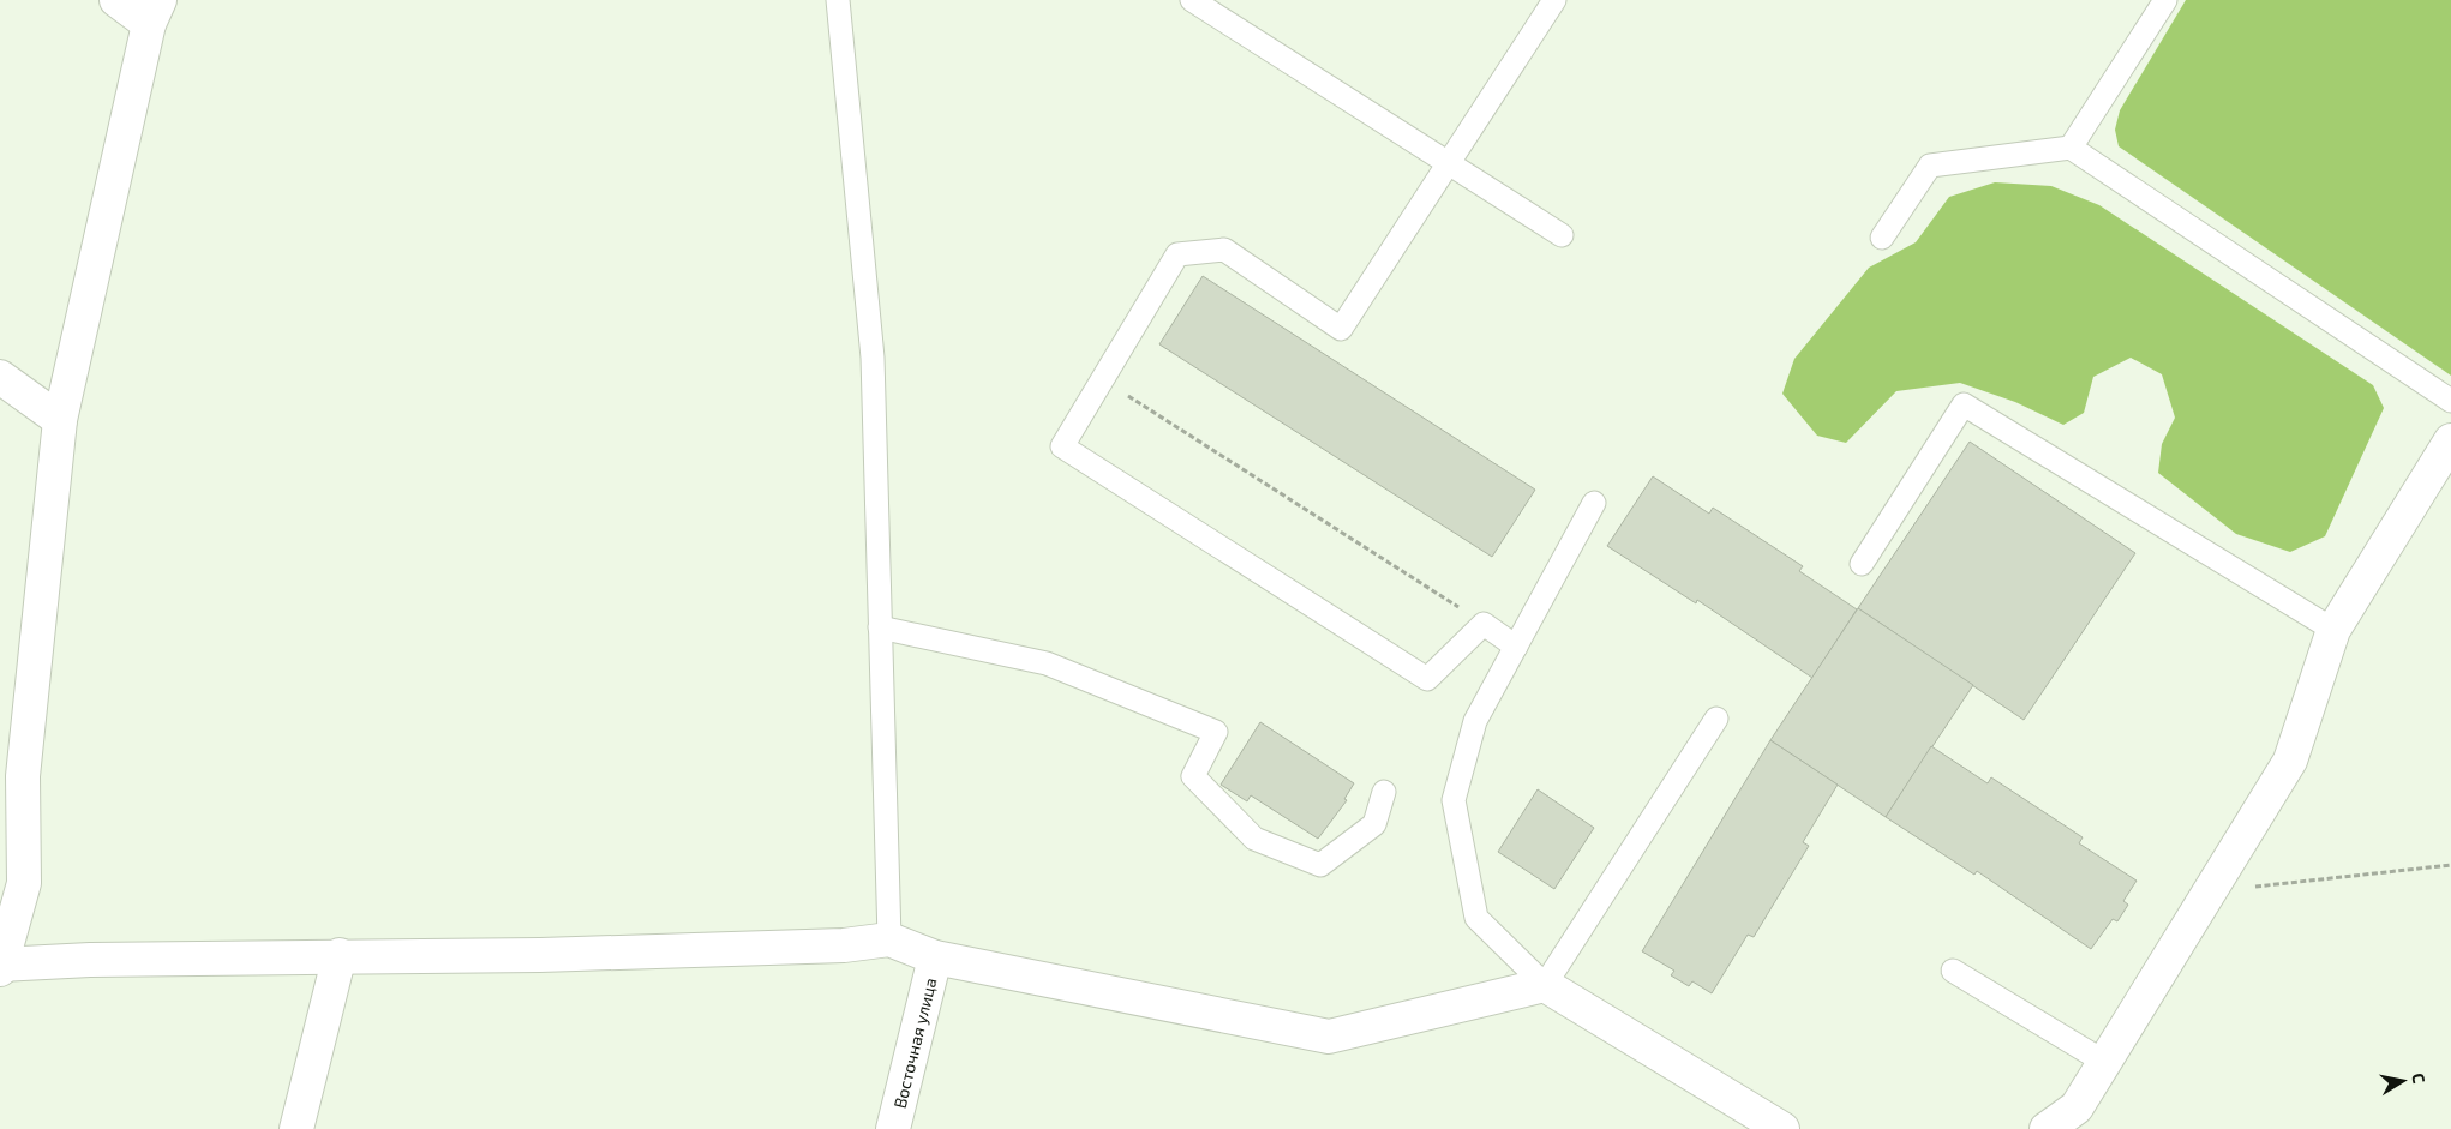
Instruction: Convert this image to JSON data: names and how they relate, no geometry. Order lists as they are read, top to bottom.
{
  "streets": {
    "street": ["Восточная улица"]
  },
  "north": "right"
}
